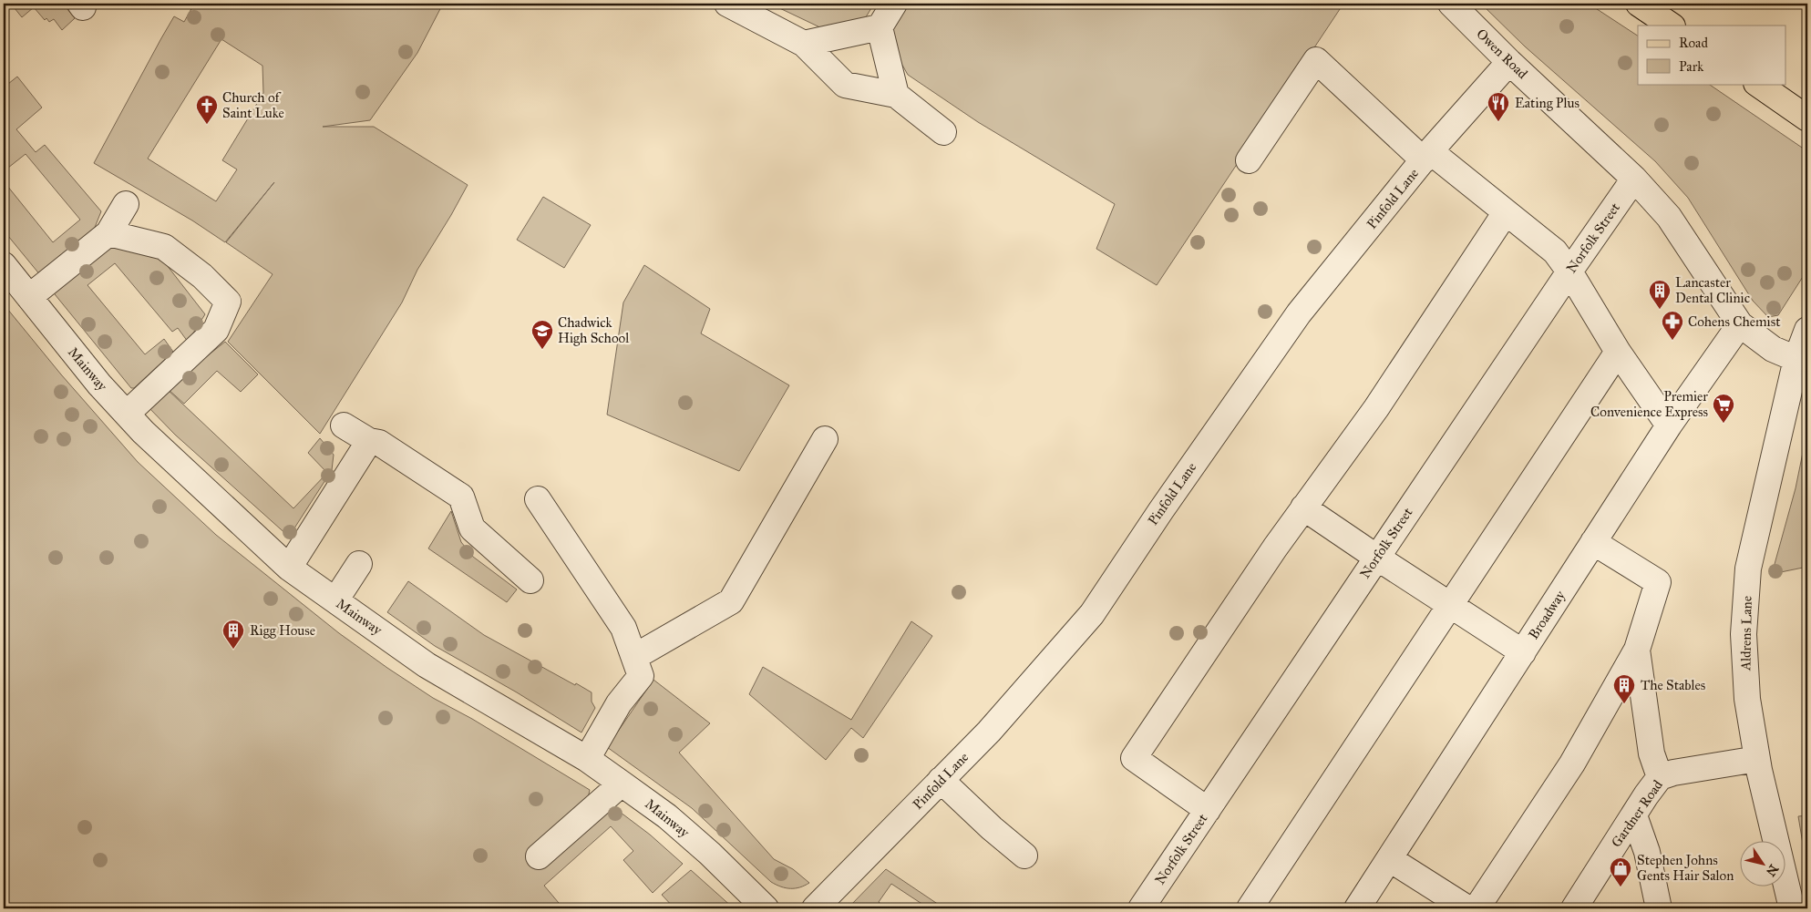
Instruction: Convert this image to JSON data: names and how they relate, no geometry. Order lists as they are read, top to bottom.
{
  "streets": {
    "street": [
      "Owen Road",
      "Pinfold Lane",
      "Norfolk Street",
      "Mainway",
      "Broadway",
      "Aldrens Lane",
      "Gardner Road"
    ]
  },
  "crossings": [
    ["Owen Road", "Pinfold Lane"],
    ["Owen Road", "Norfolk Street"],
    ["Aldrens Lane", "Gardner Road"]
  ],
  "places": {
    "restaurant": ["Eating Plus"],
    "church": ["Church of Saint Luke"],
    "building": ["Lancaster Dental Clinic", "Rigg House", "The Stables"],
    "pharmacy": ["Cohens Chemist"],
    "school or university": ["Chadwick High School"],
    "supermarket": ["Premier Convenience Express"],
    "shop": ["Stephen Johns Gents Hair Salon"]
  },
  "legend": ["Road", "Park"],
  "north": "bottom right"
}
